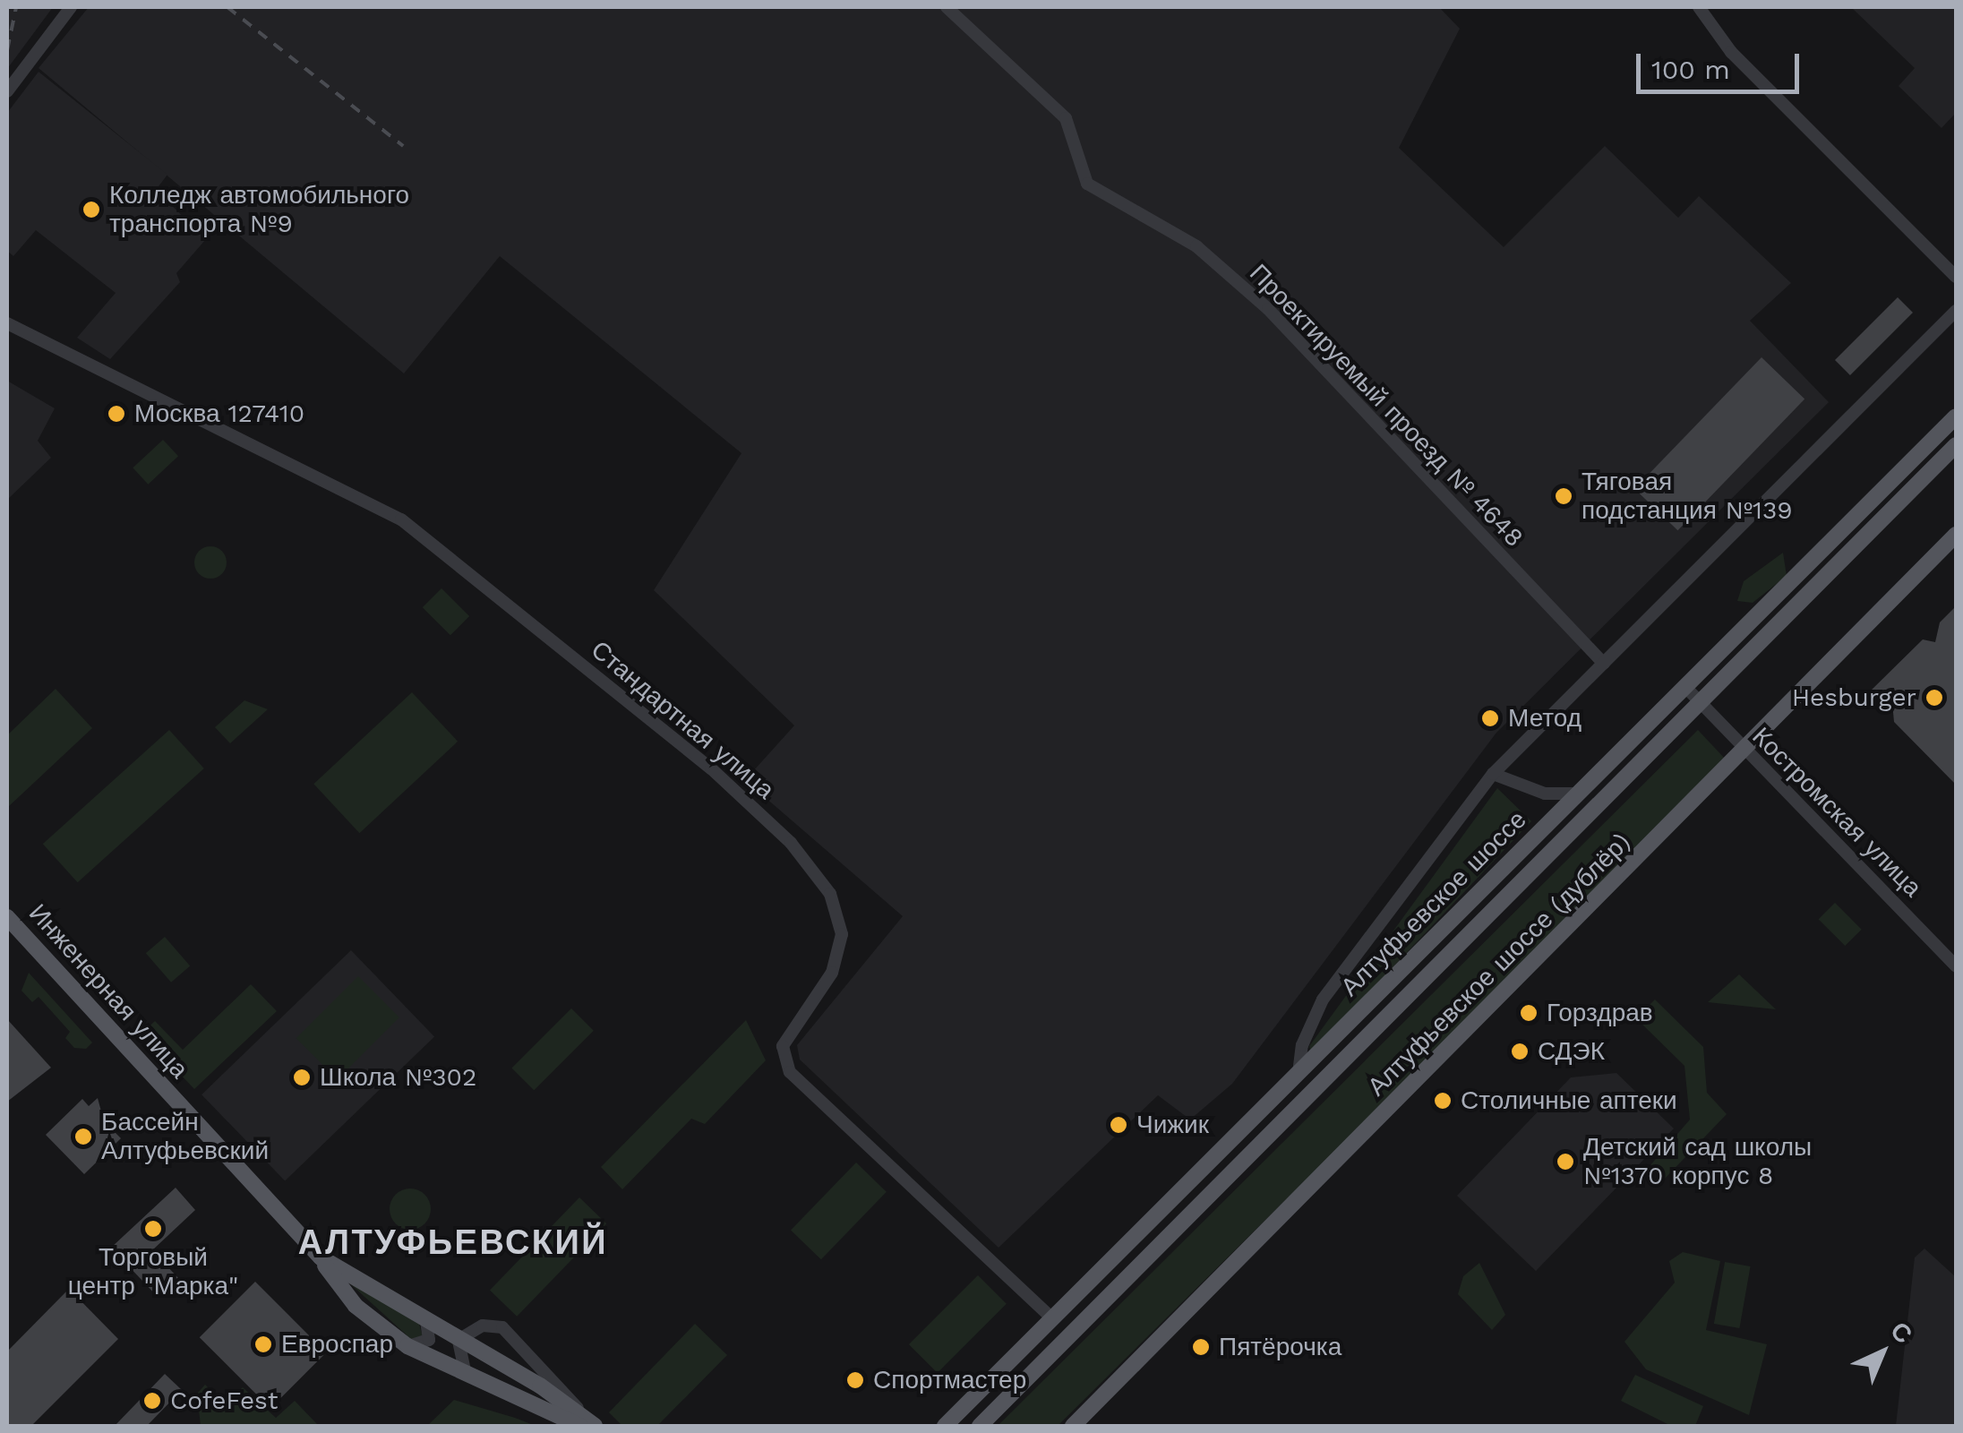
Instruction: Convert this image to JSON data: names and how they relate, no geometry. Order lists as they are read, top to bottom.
{
  "streets": {
    "main road": ["Алтуфьевское шоссе", "Алтуфьевское шоссе (дублёр)", "Инженерная улица"],
    "street": ["Проектируемый проезд № 4648", "Стандартная улица", "Костромская улица"]
  },
  "crossings": [
    ["Стандартная улица", "Алтуфьевское шоссе"],
    ["Костромская улица", "Алтуфьевское шоссе"],
    ["Костромская улица", "Алтуфьевское шоссе (дублёр)"]
  ],
  "districts": ["АЛТУФЬЕВСКИЙ"],
  "places": [
    "Колледж автомобильного транспорта №9",
    "Москва 127410",
    "Тяговая подстанция №139",
    "Hesburger",
    "Метод",
    "Горздрав",
    "СДЭК",
    "Школа №302",
    "Столичные аптеки",
    "Чижик",
    "Бассейн Алтуфьевский",
    "Детский сад школы №1370 корпус 8",
    "Торговый центр \"Марка\"",
    "Евроспар",
    "Пятёрочка",
    "Спортмастер",
    "CofeFest"
  ],
  "scale_bar": "100 m",
  "north": "top right"
}
